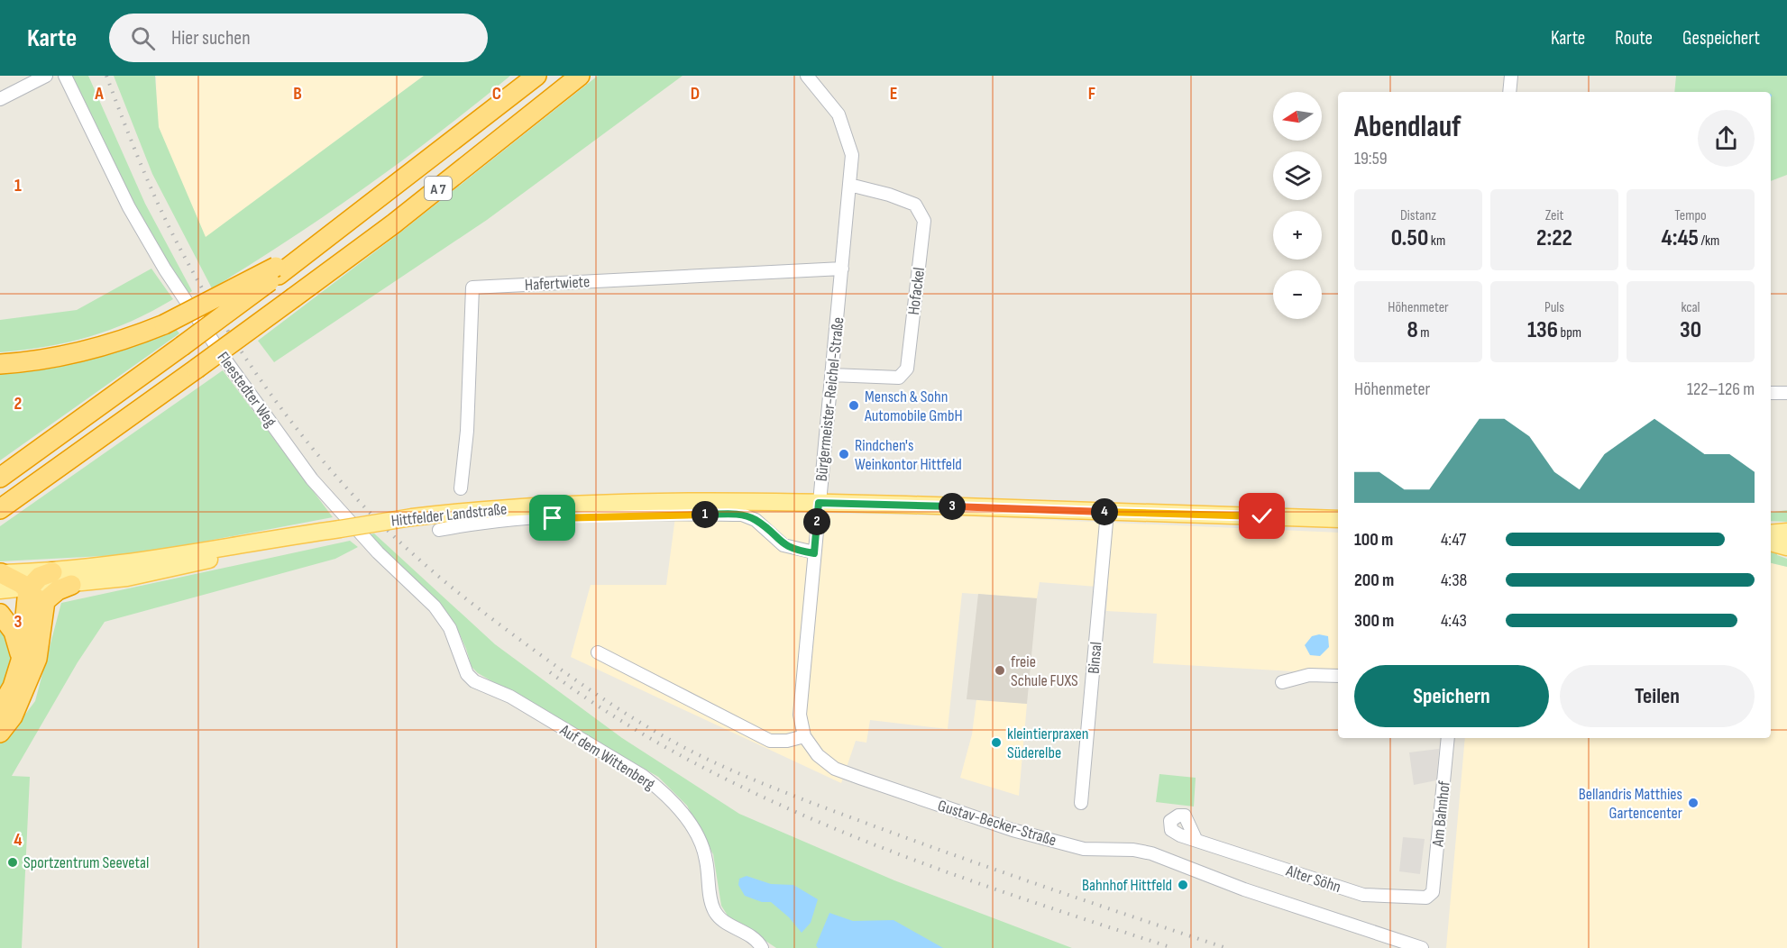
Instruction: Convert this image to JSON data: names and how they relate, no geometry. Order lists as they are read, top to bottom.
{
  "streets": {
    "highway": ["A 7"],
    "main road": ["Hittfelder Landstraße"],
    "street": [
      "Hafertwiete",
      "Hofackel",
      "Fleestedter Weg",
      "Bürgermeister-Reichel-Straße",
      "Binsal",
      "Auf dem Wittenberg",
      "Am Bahnhof",
      "Gustav-Becker-Straße",
      "Alter Söhn"
    ]
  },
  "crossings": [
    ["Hafertwiete", "Bürgermeister-Reichel-Straße"],
    ["Hofackel", "Bürgermeister-Reichel-Straße"],
    ["Fleestedter Weg", "Auf dem Wittenberg"],
    ["Bürgermeister-Reichel-Straße", "Hittfelder Landstraße"],
    ["Bürgermeister-Reichel-Straße", "Gustav-Becker-Straße"],
    ["Hittfelder Landstraße", "Binsal"],
    ["Am Bahnhof", "Alter Söhn"]
  ],
  "places": [
    "Mensch & Sohn Automobile GmbH",
    "Rindchen's Weinkontor Hittfeld",
    "freie Schule FUXS",
    "kleintierpraxen Süderelbe",
    "Bellandris Matthies Gartencenter",
    "Sportzentrum Seevetal",
    "Bahnhof Hittfeld"
  ],
  "north": "left",
  "page": {
    "header": "Karte",
    "search": "Hier suchen",
    "nav": ["Karte", "Route", "Gespeichert"],
    "map_buttons": ["+", "−"],
    "heading": ["Abendlauf", "19:59"],
    "stats": [
      ["Distanz", "0.50 km"],
      ["Zeit", "2:22"],
      ["Tempo", "4:45 /km"],
      ["Höhenmeter", "8 m"],
      ["Puls", "136 bpm"],
      ["kcal", "30"]
    ],
    "chart": ["Höhenmeter", "122–126 m"],
    "pins": [
      "3",
      "4",
      "1",
      "2"
    ],
    "list": [
      {
        "name": "100 m",
        "note": "4:47"
      },
      {
        "name": "200 m",
        "note": "4:38"
      },
      {
        "name": "300 m",
        "note": "4:43"
      }
    ],
    "buttons": ["Speichern", "Teilen"]
  },
  "grid": {
    "columns": [
      "A",
      "B",
      "C",
      "D",
      "E",
      "F"
    ],
    "rows": [
      "1",
      "2",
      "3",
      "4"
    ]
  }
}
